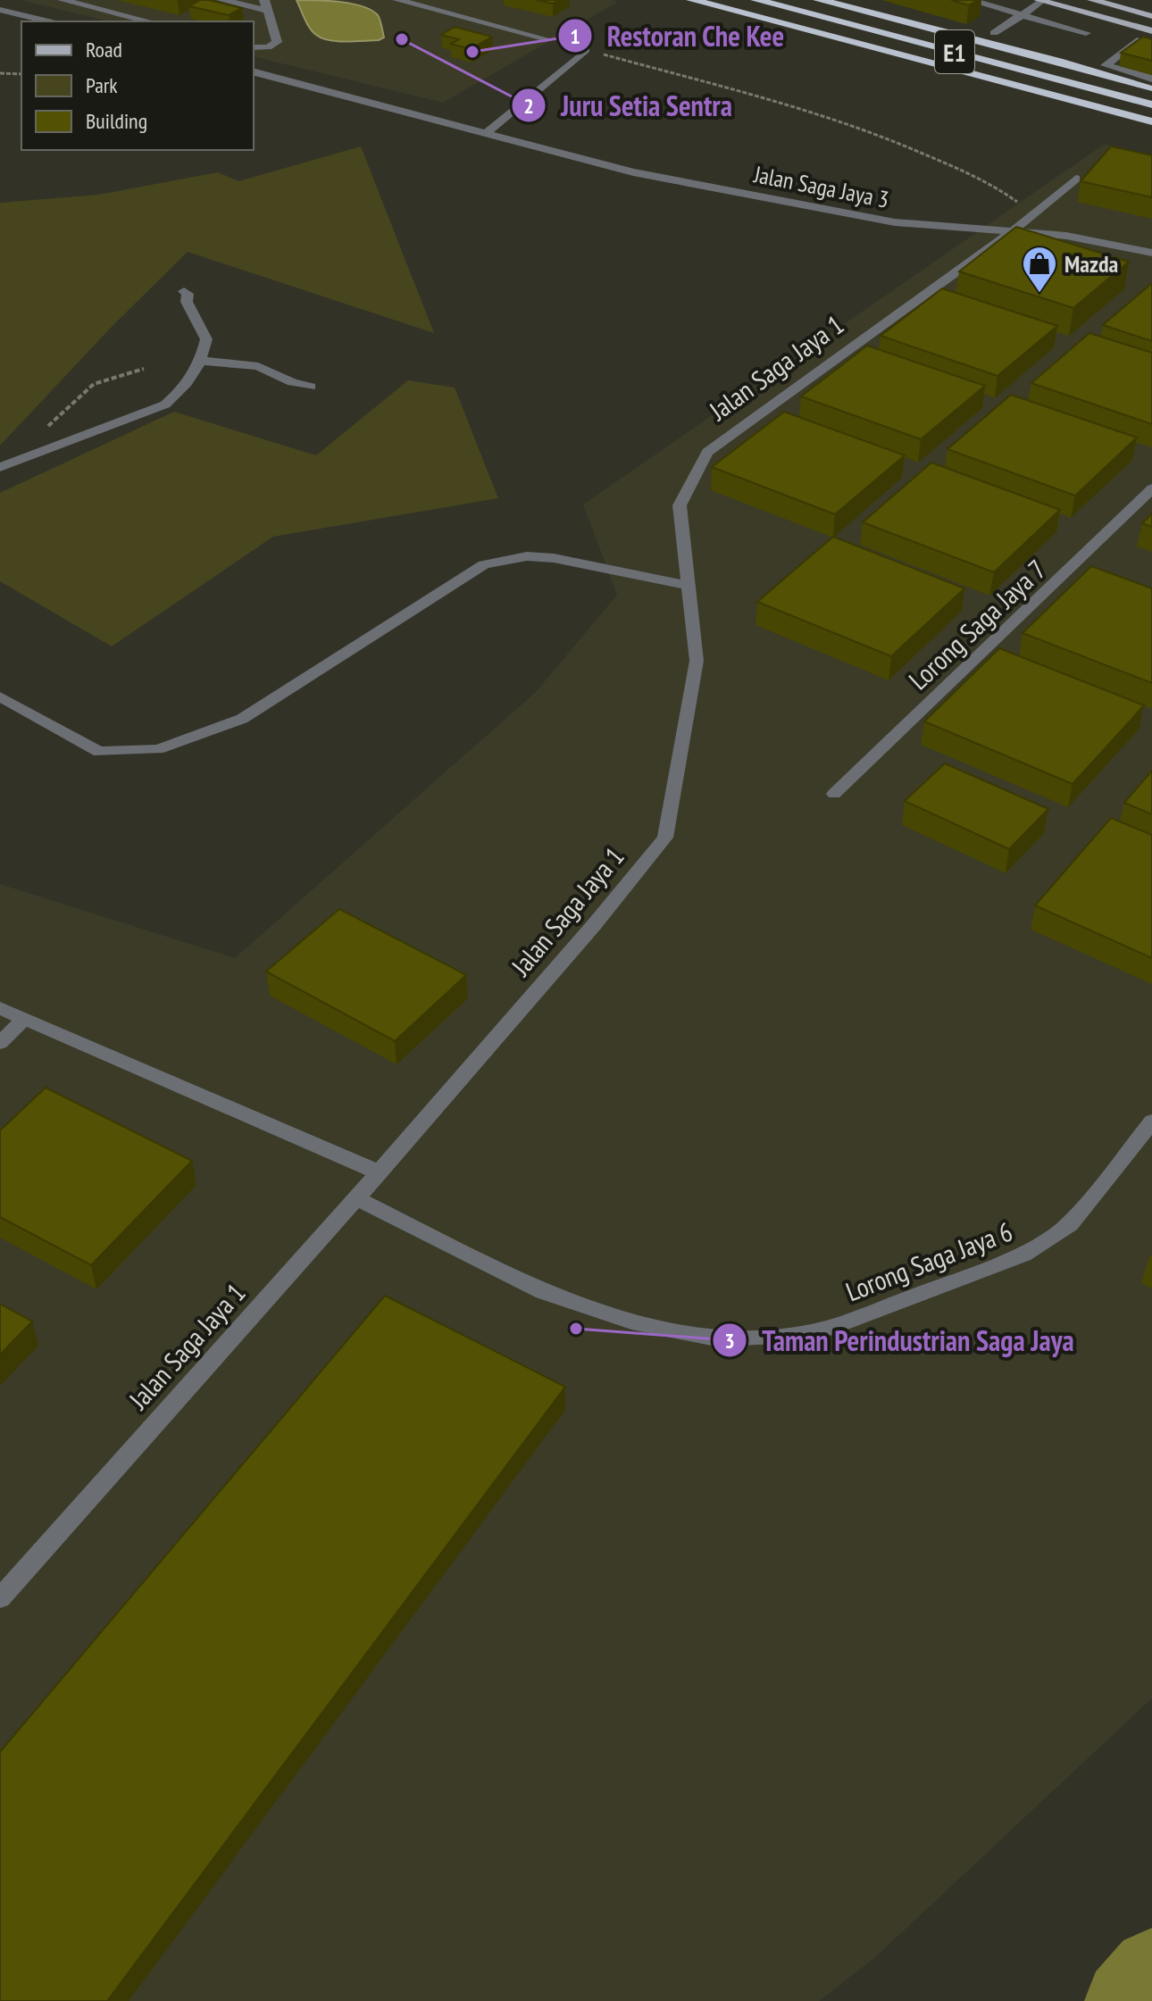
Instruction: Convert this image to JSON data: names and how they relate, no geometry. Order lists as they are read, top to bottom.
{
  "streets": {
    "highway": ["E1"],
    "street": [
      "Jalan Saga Jaya 3",
      "Jalan Saga Jaya 1",
      "Lorong Saga Jaya 7",
      "Lorong Saga Jaya 6"
    ]
  },
  "crossings": [
    ["Jalan Saga Jaya 3", "Jalan Saga Jaya 1"],
    ["Jalan Saga Jaya 1", "Lorong Saga Jaya 6"]
  ],
  "places": {
    "other": ["Juru Setia Sentra", "Restoran Che Kee", "Taman Perindustrian Saga Jaya"],
    "shop": ["Mazda"]
  },
  "legend": ["Road", "Park", "Building"]
}
